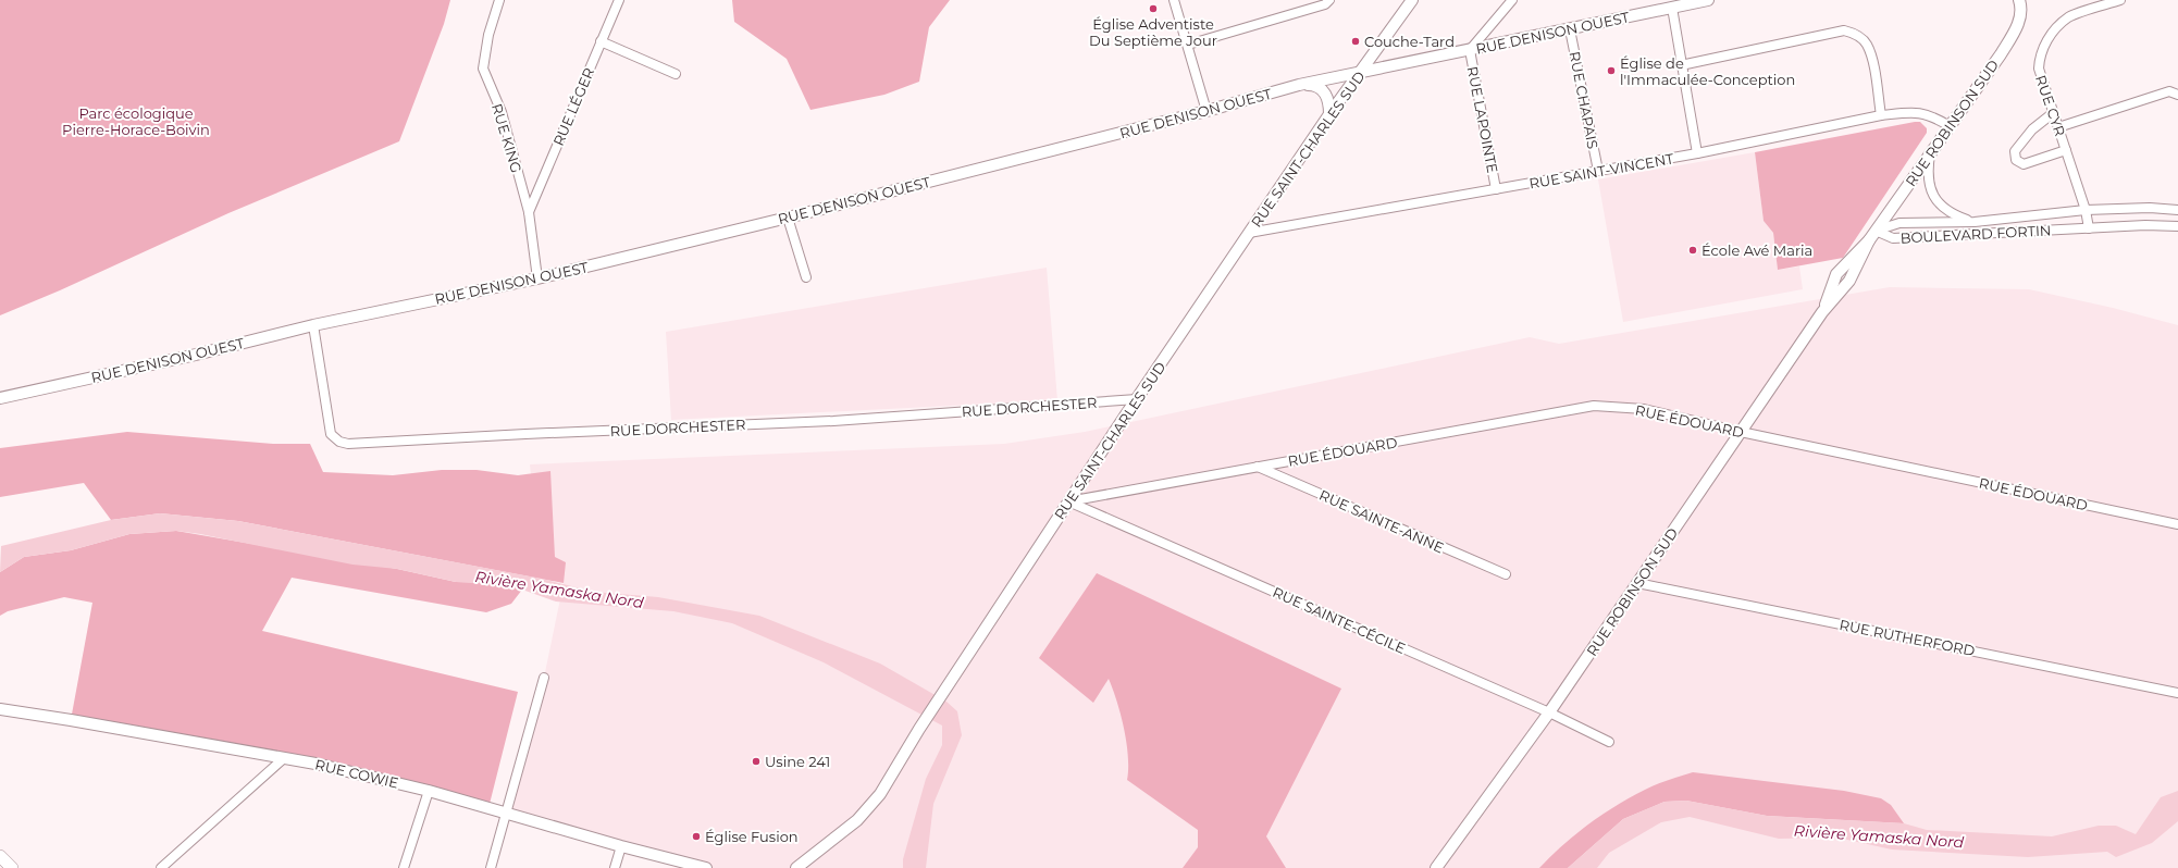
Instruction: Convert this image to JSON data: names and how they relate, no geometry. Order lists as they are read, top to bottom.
{
  "streets": {
    "street": [
      "RUE DENISON OUEST",
      "RUE CHAPAIS",
      "RUE CYR",
      "RUE LÉGER",
      "RUE LAPOINTE",
      "RUE ROBINSON SUD",
      "RUE KING",
      "RUE SAINT-CHARLES SUD",
      "RUE SAINT-VINCENT",
      "BOULEVARD FORTIN",
      "RUE DORCHESTER",
      "RUE ÉDOUARD",
      "RUE SAINTE-ANNE",
      "RUE SAINTE-CÉCILE",
      "RUE RUTHERFORD",
      "RUE COWIE"
    ]
  },
  "crossings": [
    ["RUE DENISON OUEST", "RUE CHAPAIS"],
    ["RUE DENISON OUEST", "RUE LAPOINTE"],
    ["RUE DENISON OUEST", "RUE KING"],
    ["RUE DENISON OUEST", "RUE SAINT-CHARLES SUD"],
    ["RUE DENISON OUEST", "RUE DORCHESTER"],
    ["RUE CHAPAIS", "RUE SAINT-VINCENT"],
    ["RUE CYR", "BOULEVARD FORTIN"],
    ["RUE LÉGER", "RUE KING"],
    ["RUE LAPOINTE", "RUE SAINT-VINCENT"],
    ["RUE ROBINSON SUD", "RUE SAINT-VINCENT"],
    ["RUE ROBINSON SUD", "BOULEVARD FORTIN"],
    ["RUE ROBINSON SUD", "RUE ÉDOUARD"],
    ["RUE ROBINSON SUD", "RUE SAINTE-CÉCILE"],
    ["RUE ROBINSON SUD", "RUE RUTHERFORD"],
    ["RUE SAINT-CHARLES SUD", "RUE SAINT-VINCENT"],
    ["RUE SAINT-CHARLES SUD", "RUE DORCHESTER"],
    ["RUE SAINT-CHARLES SUD", "RUE ÉDOUARD"],
    ["RUE SAINT-CHARLES SUD", "RUE SAINTE-CÉCILE"],
    ["RUE ÉDOUARD", "RUE SAINTE-ANNE"],
    ["RUE ÉDOUARD", "RUE SAINTE-CÉCILE"]
  ],
  "water": ["Rivière Yamaska Nord"],
  "parks": ["Parc écologique Pierre-Horace-Boivin"],
  "places": [
    "Église Adventiste Du Septième Jour",
    "Couche-Tard",
    "Église de l'Immaculée-Conception",
    "École Avé Maria",
    "Usine 241",
    "Église Fusion"
  ]
}
